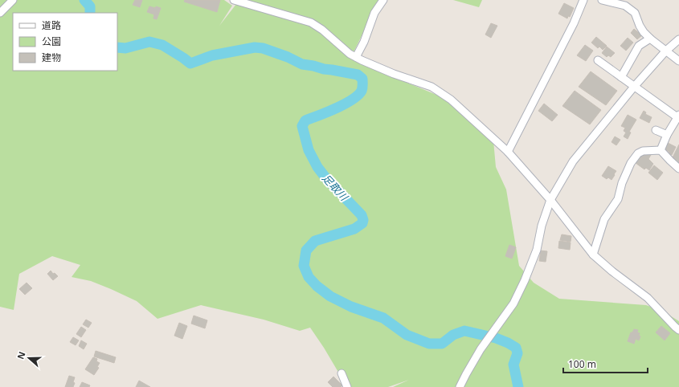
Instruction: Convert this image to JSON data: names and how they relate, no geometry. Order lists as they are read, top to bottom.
{
  "water": ["足取川"],
  "legend": ["道路", "公園", "建物"],
  "scale_bar": "100 m",
  "north": "left"
}
